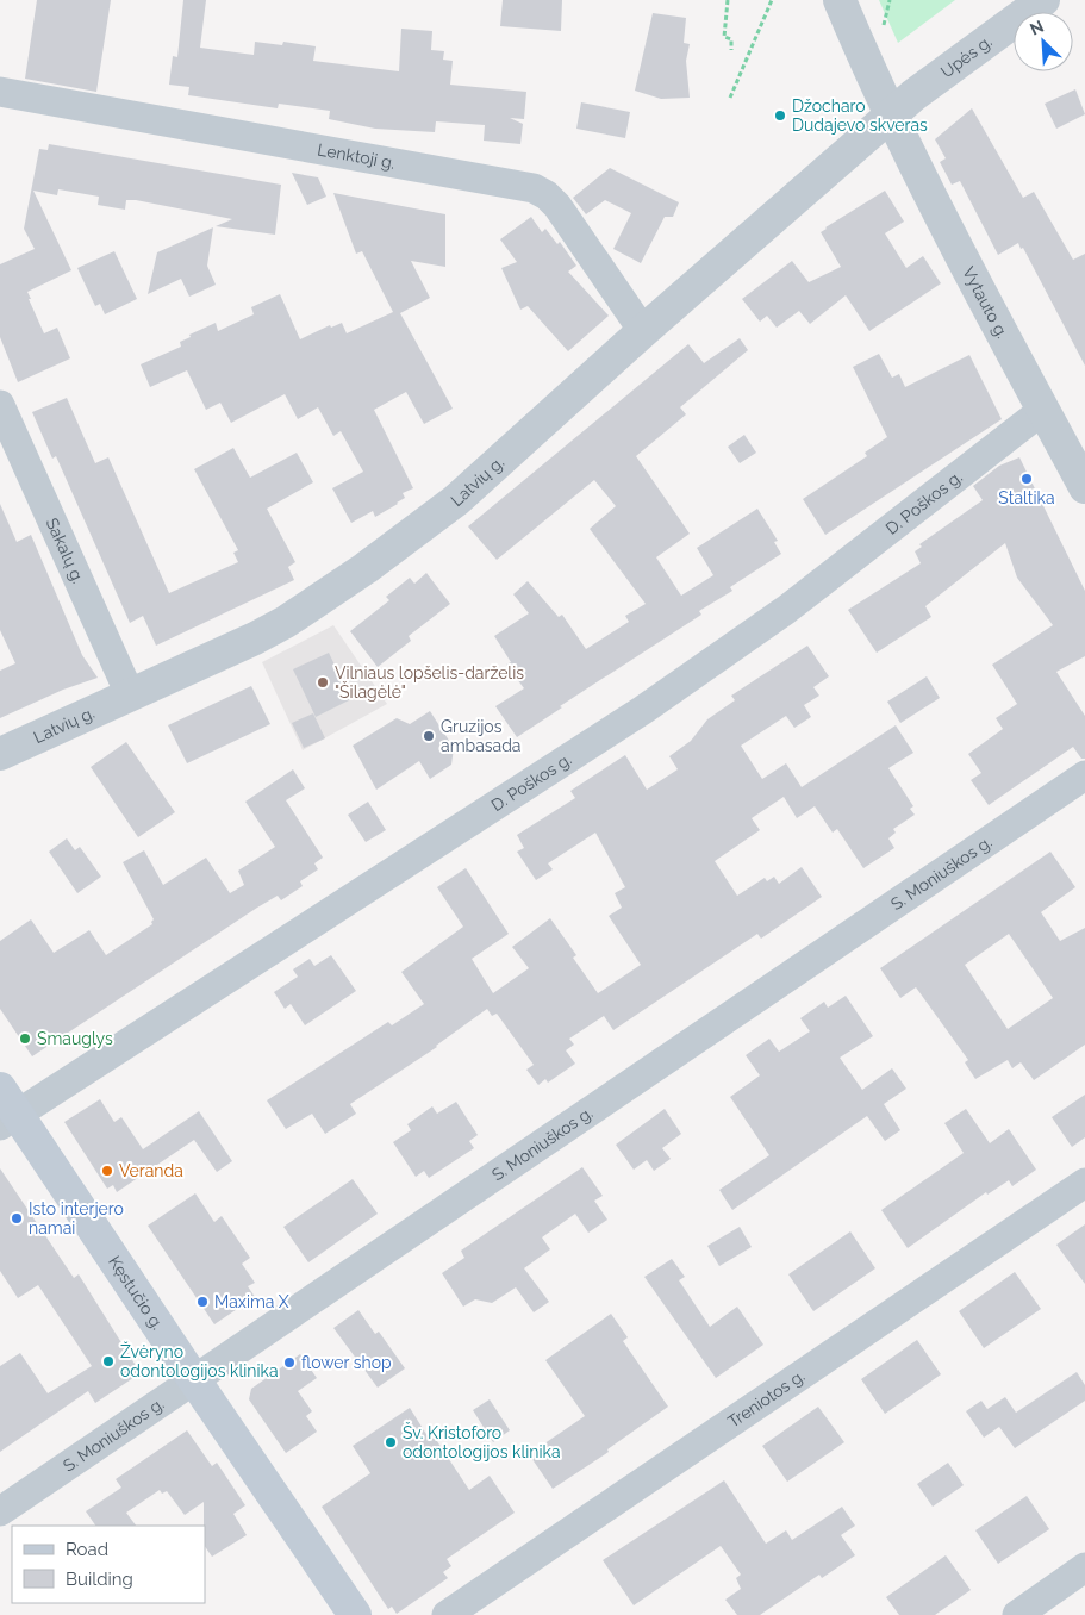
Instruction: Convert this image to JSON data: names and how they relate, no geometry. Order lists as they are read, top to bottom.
{
  "streets": {
    "main road": ["Kęstučio g."],
    "street": [
      "Upės g.",
      "Lenktoji g.",
      "Vytauto g.",
      "Latvių g.",
      "D. Poškos g.",
      "Sakalų g.",
      "S. Moniuškos g.",
      "Treniotos g."
    ]
  },
  "crossings": [
    ["Upės g.", "Vytauto g."],
    ["Upės g.", "Latvių g."],
    ["Lenktoji g.", "Latvių g."],
    ["Vytauto g.", "Latvių g."],
    ["Vytauto g.", "D. Poškos g."],
    ["Latvių g.", "Sakalų g."],
    ["D. Poškos g.", "Kęstučio g."],
    ["S. Moniuškos g.", "Kęstučio g."]
  ],
  "places": [
    "Džocharo Dudajevo skveras",
    "Staltika",
    "Vilniaus lopšelis-darželis \"Šilagėlė\"",
    "Gruzijos ambasada",
    "Smauglys",
    "Veranda",
    "Isto interjero namai",
    "Maxima X",
    "Žvėryno odontologijos klinika",
    "flower shop",
    "Šv. Kristoforo odontologijos klinika"
  ],
  "legend": ["Road", "Building"],
  "north": "top left"
}
